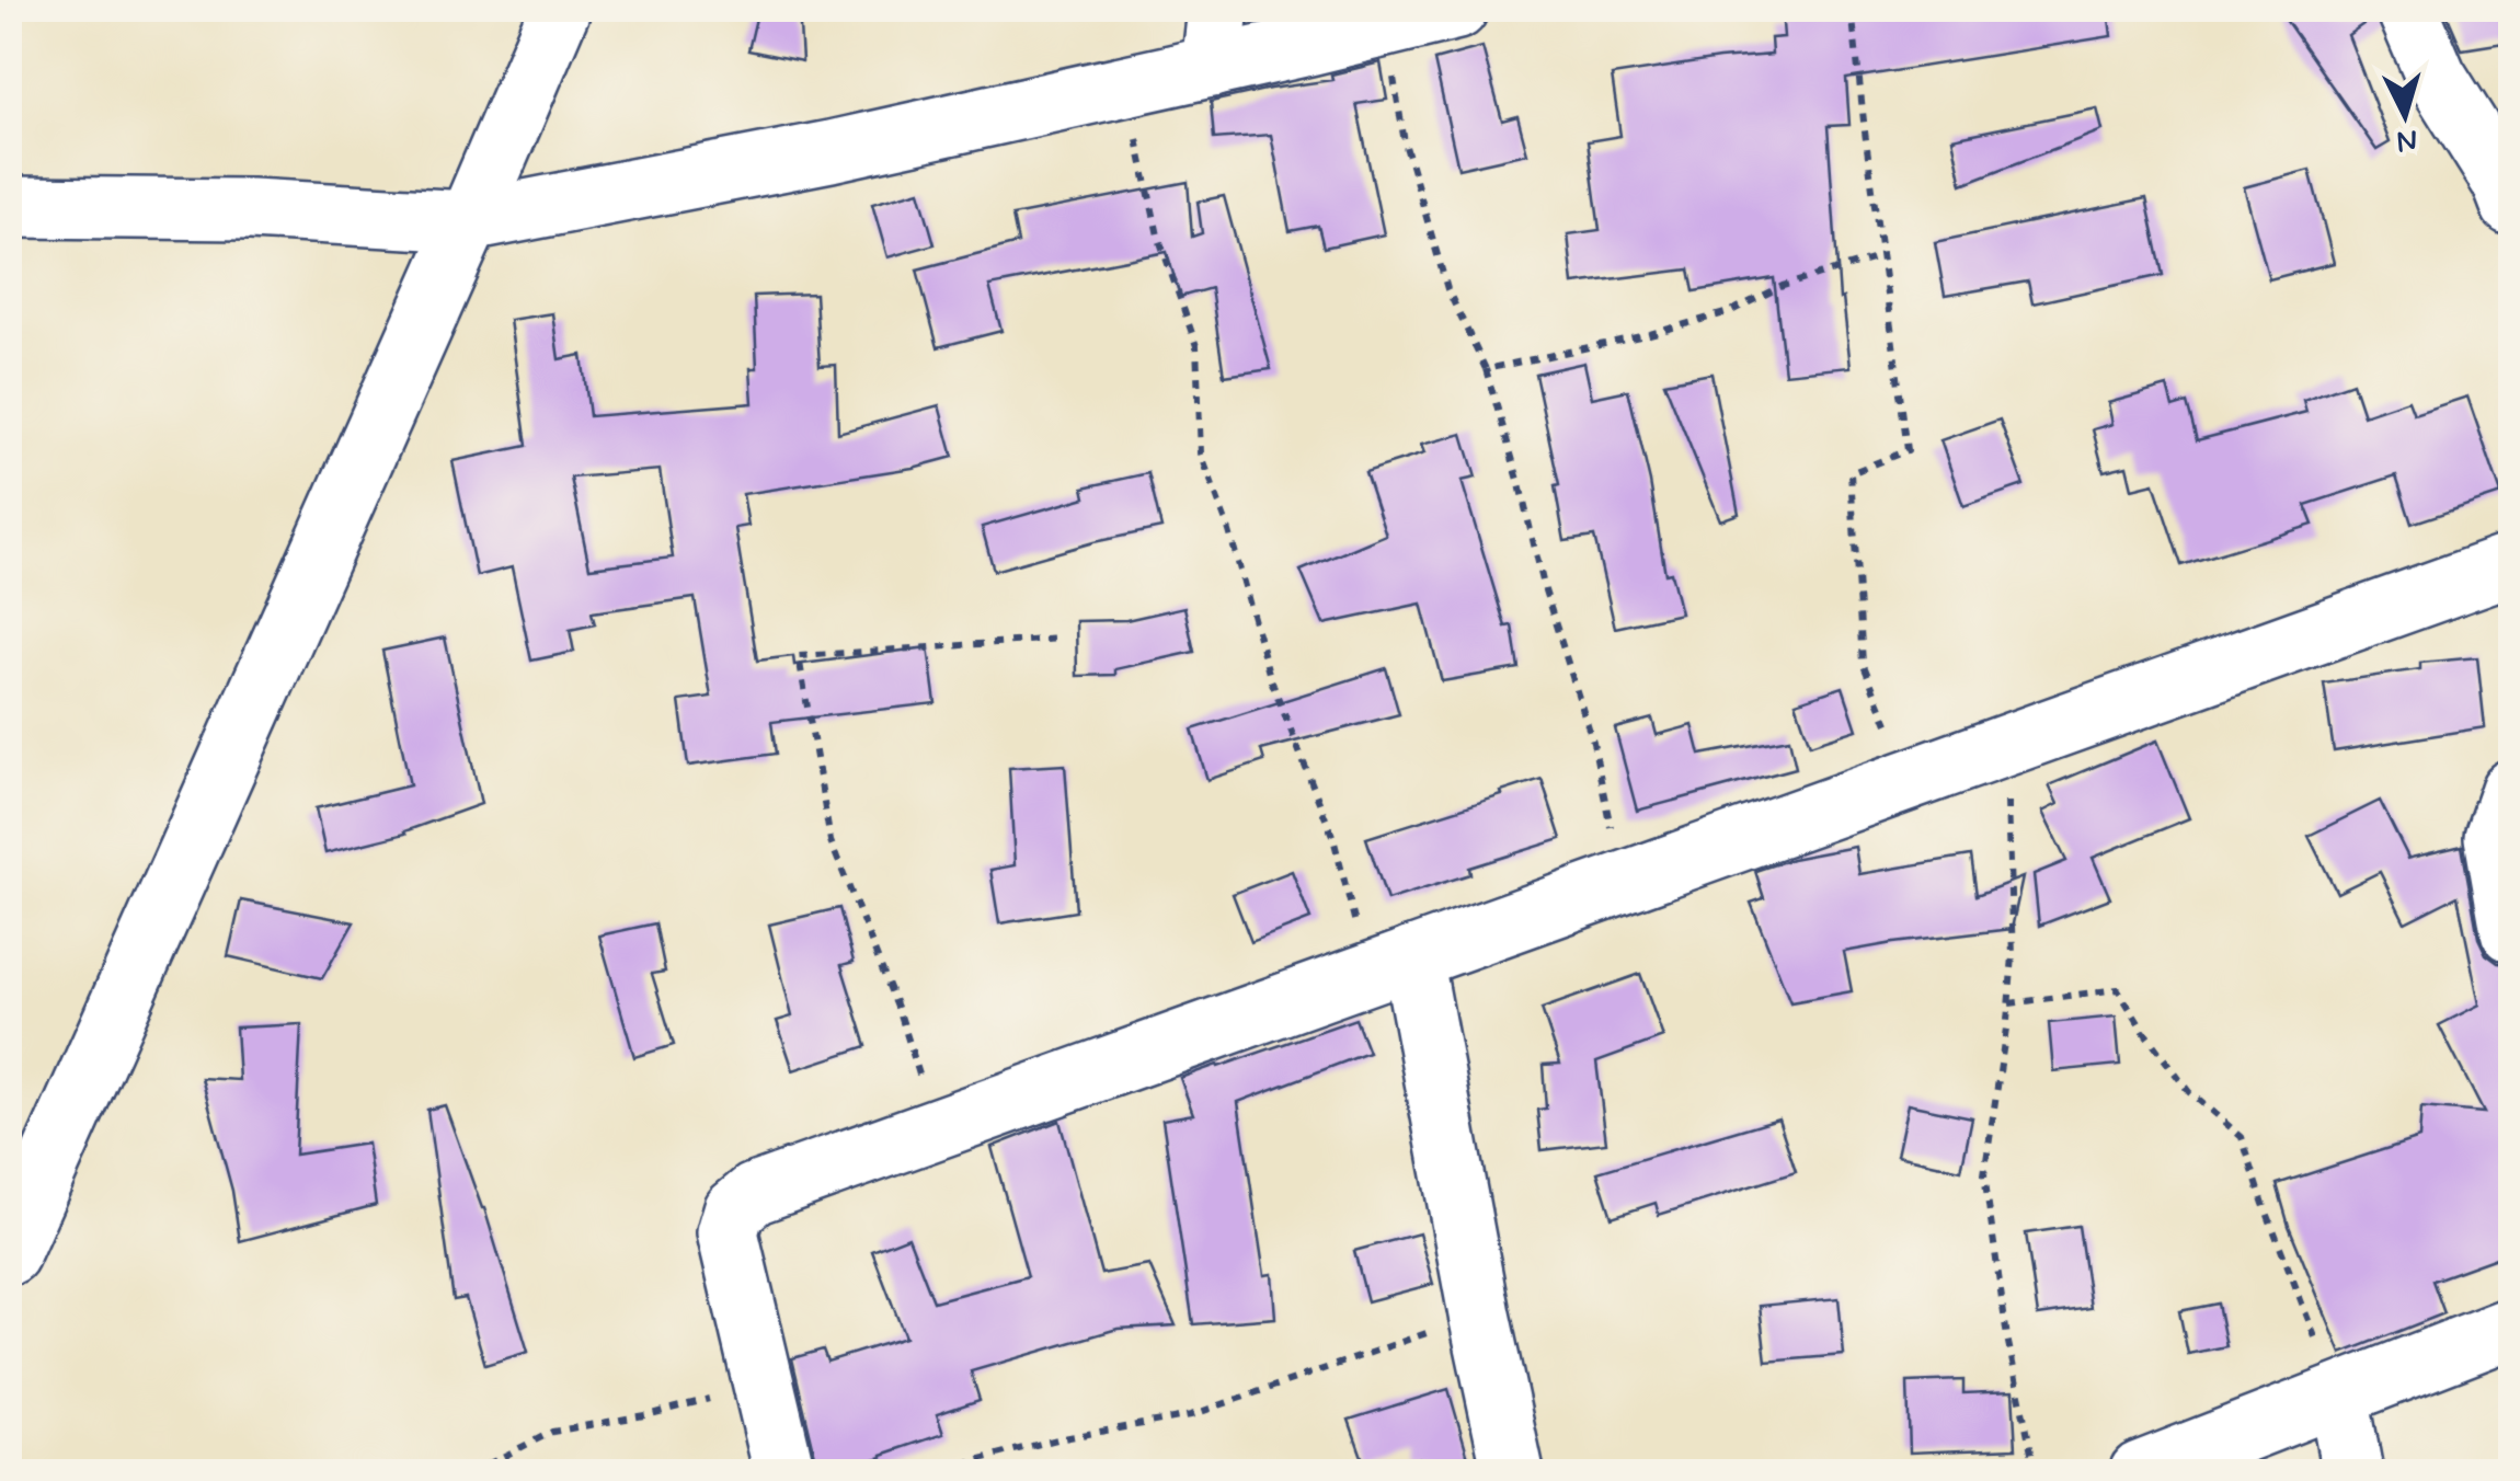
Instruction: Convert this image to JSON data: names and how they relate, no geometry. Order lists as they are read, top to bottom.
{
  "north": "bottom"
}
